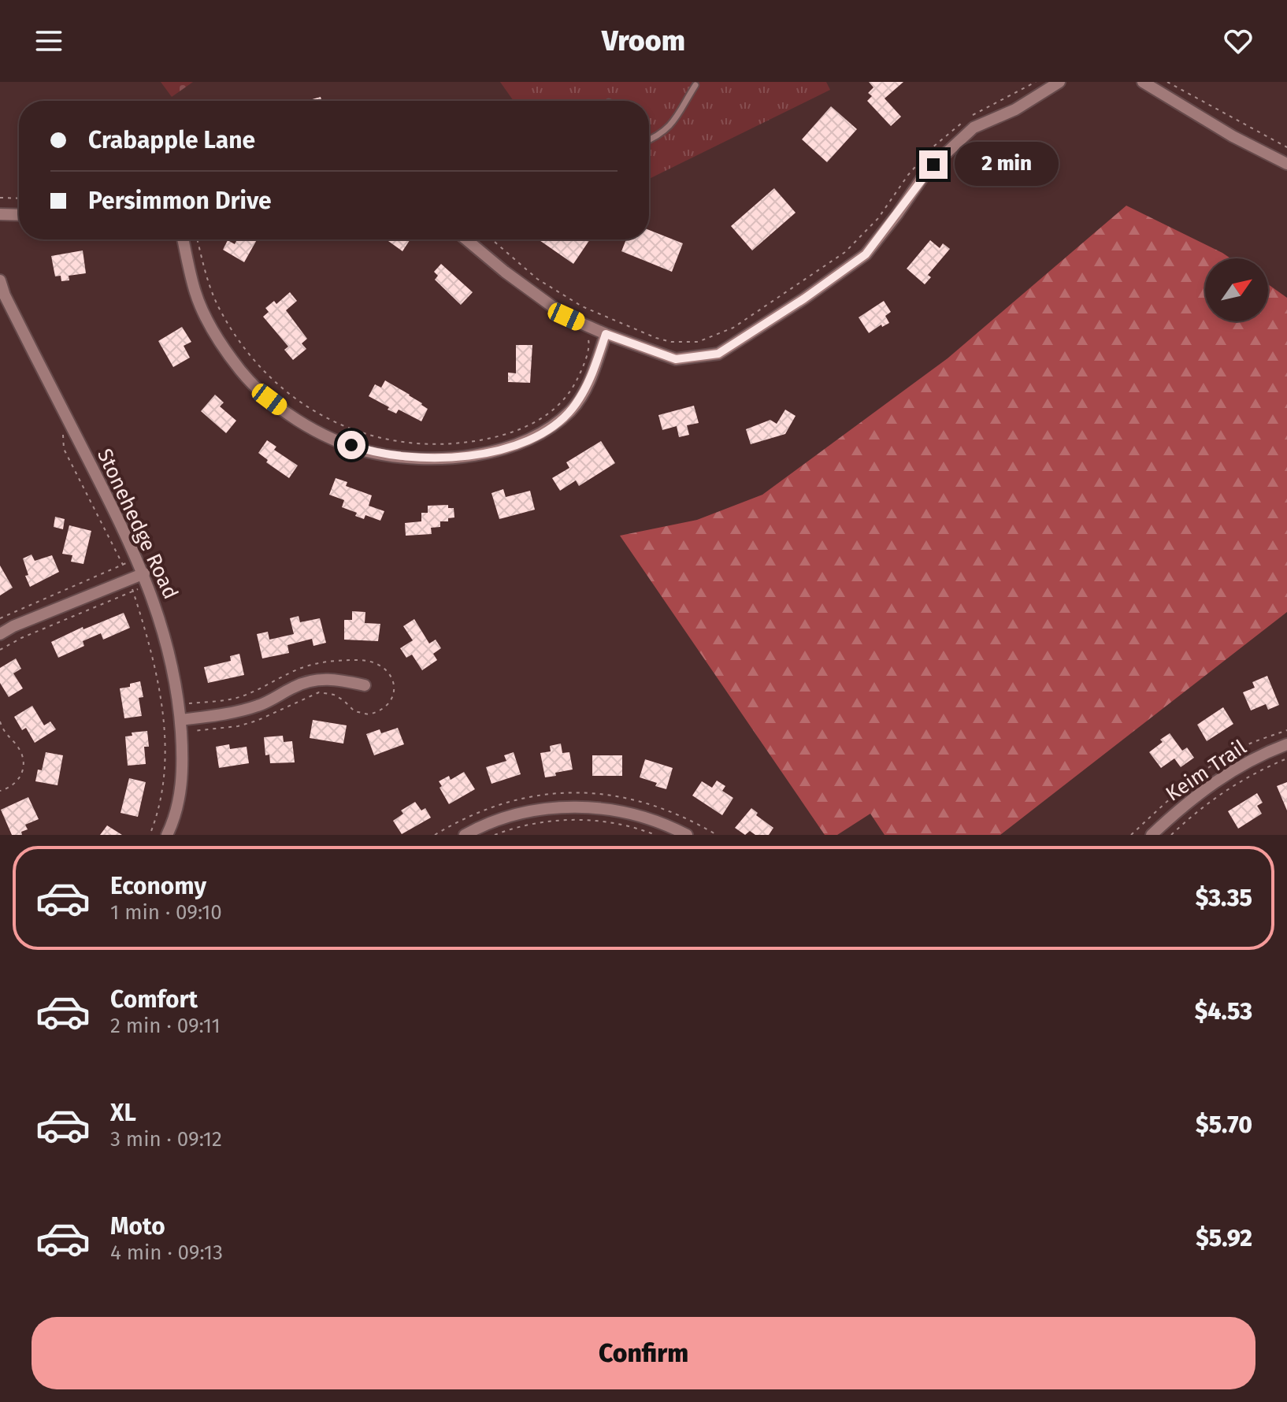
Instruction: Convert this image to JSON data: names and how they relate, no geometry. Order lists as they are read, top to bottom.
{
  "streets": {
    "street": ["Stonehedge Road", "Keim Trail"]
  },
  "north": "top right",
  "page": {
    "header": "Vroom",
    "banner": ["Crabapple Lane", "Persimmon Drive"],
    "bubble": "2 min",
    "list": [
      {
        "name": "Economy",
        "note": "1 min · 09:10",
        "value": "$3.35"
      },
      {
        "name": "Comfort",
        "note": "2 min · 09:11",
        "value": "$4.53"
      },
      {
        "name": "XL",
        "note": "3 min · 09:12",
        "value": "$5.70"
      },
      {
        "name": "Moto",
        "note": "4 min · 09:13",
        "value": "$5.92"
      }
    ],
    "buttons": "Confirm"
  }
}
